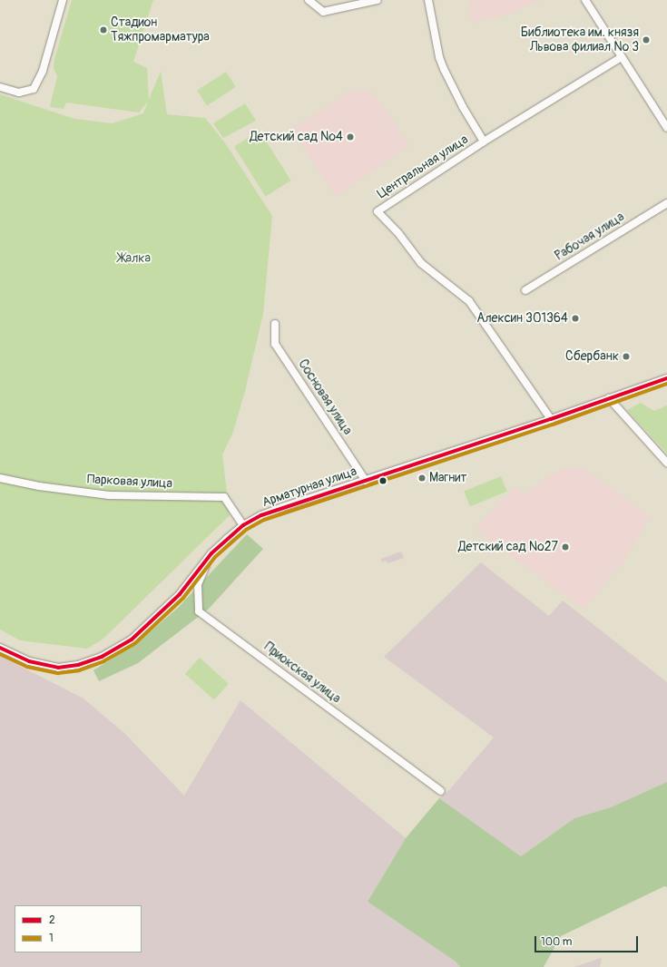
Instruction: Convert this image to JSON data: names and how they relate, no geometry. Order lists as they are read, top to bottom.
{
  "streets": {
    "street": [
      "Центральная улица",
      "Рабочая улица",
      "Сосновая улица",
      "Парковая улица",
      "Арматурная улица",
      "Приокская улица"
    ]
  },
  "crossings": [
    ["Центральная улица", "Арматурная улица"],
    ["Сосновая улица", "Арматурная улица"],
    ["Парковая улица", "Арматурная улица"],
    ["Арматурная улица", "Приокская улица"]
  ],
  "parks": ["Жалка"],
  "places": [
    "Стадион Тяжпромарматура",
    "Библиотека им. князя Львова филиал № 3",
    "Детский сад №4",
    "Алексин 301364",
    "Сбербанк",
    "Магнит",
    "Детский сад №27"
  ],
  "lines": ["transit line 2", "transit line 1"],
  "legend": ["2", "1"],
  "scale_bar": "100 m"
}
